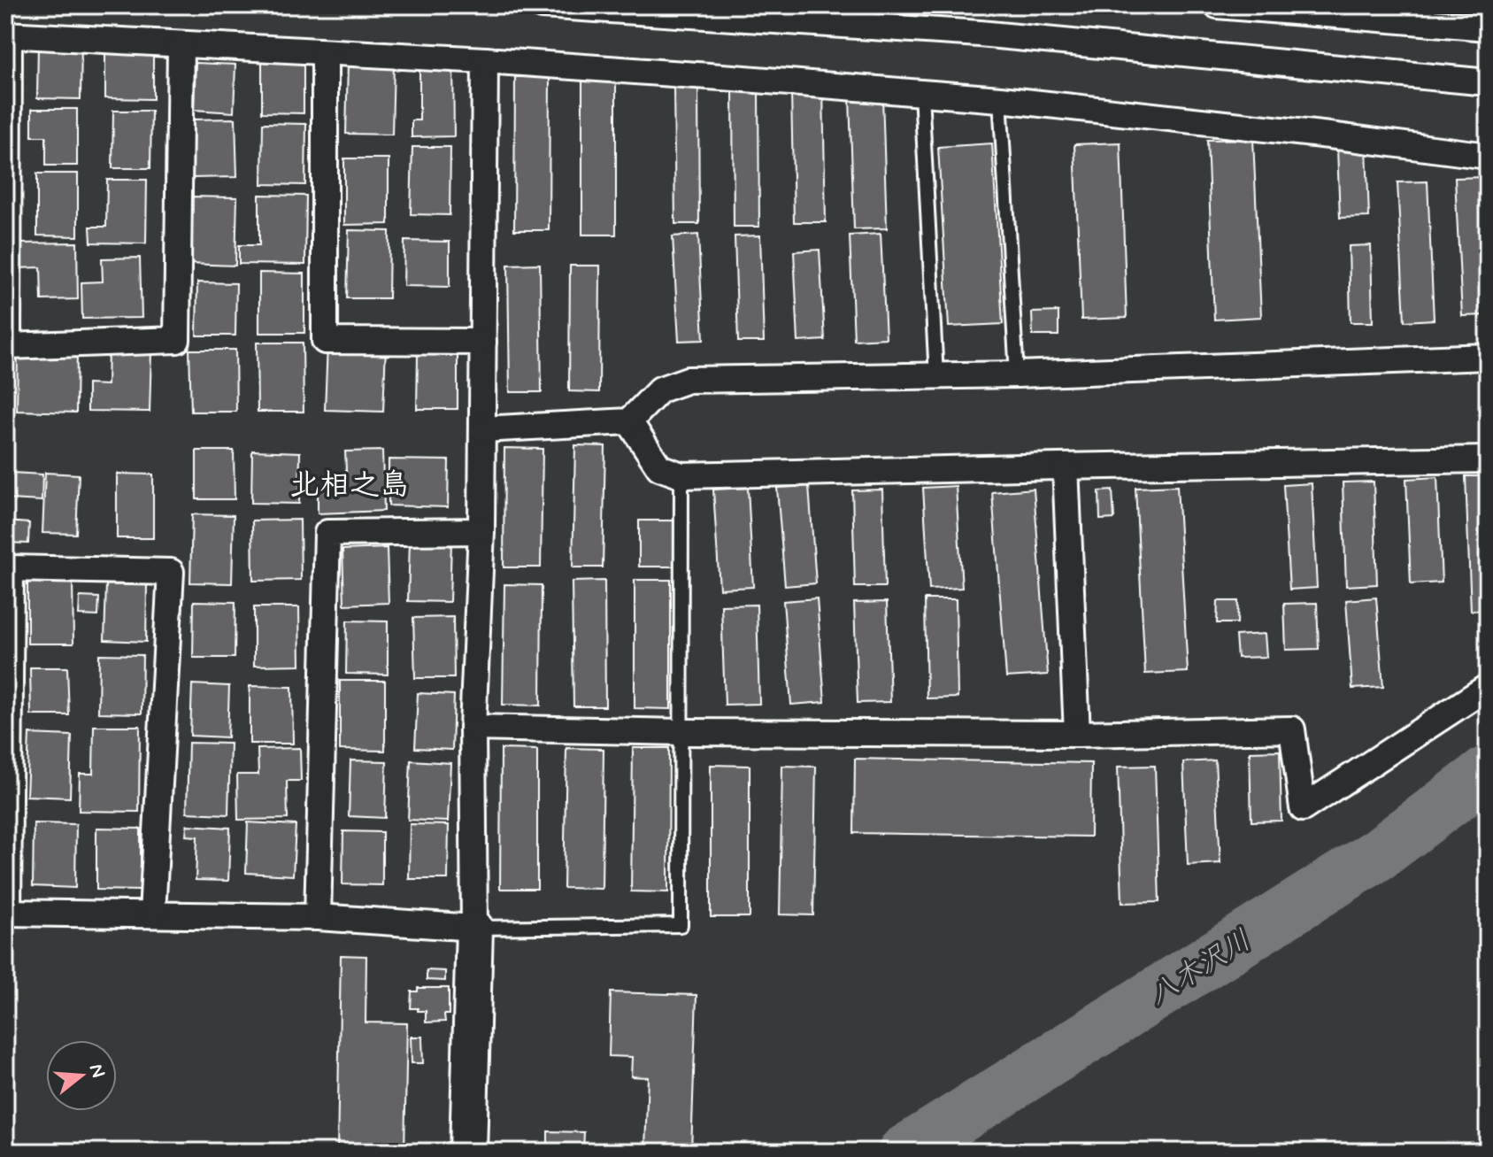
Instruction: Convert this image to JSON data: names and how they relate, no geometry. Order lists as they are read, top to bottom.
{
  "districts": ["北相之島"],
  "water": ["八木沢川"],
  "north": "right"
}
